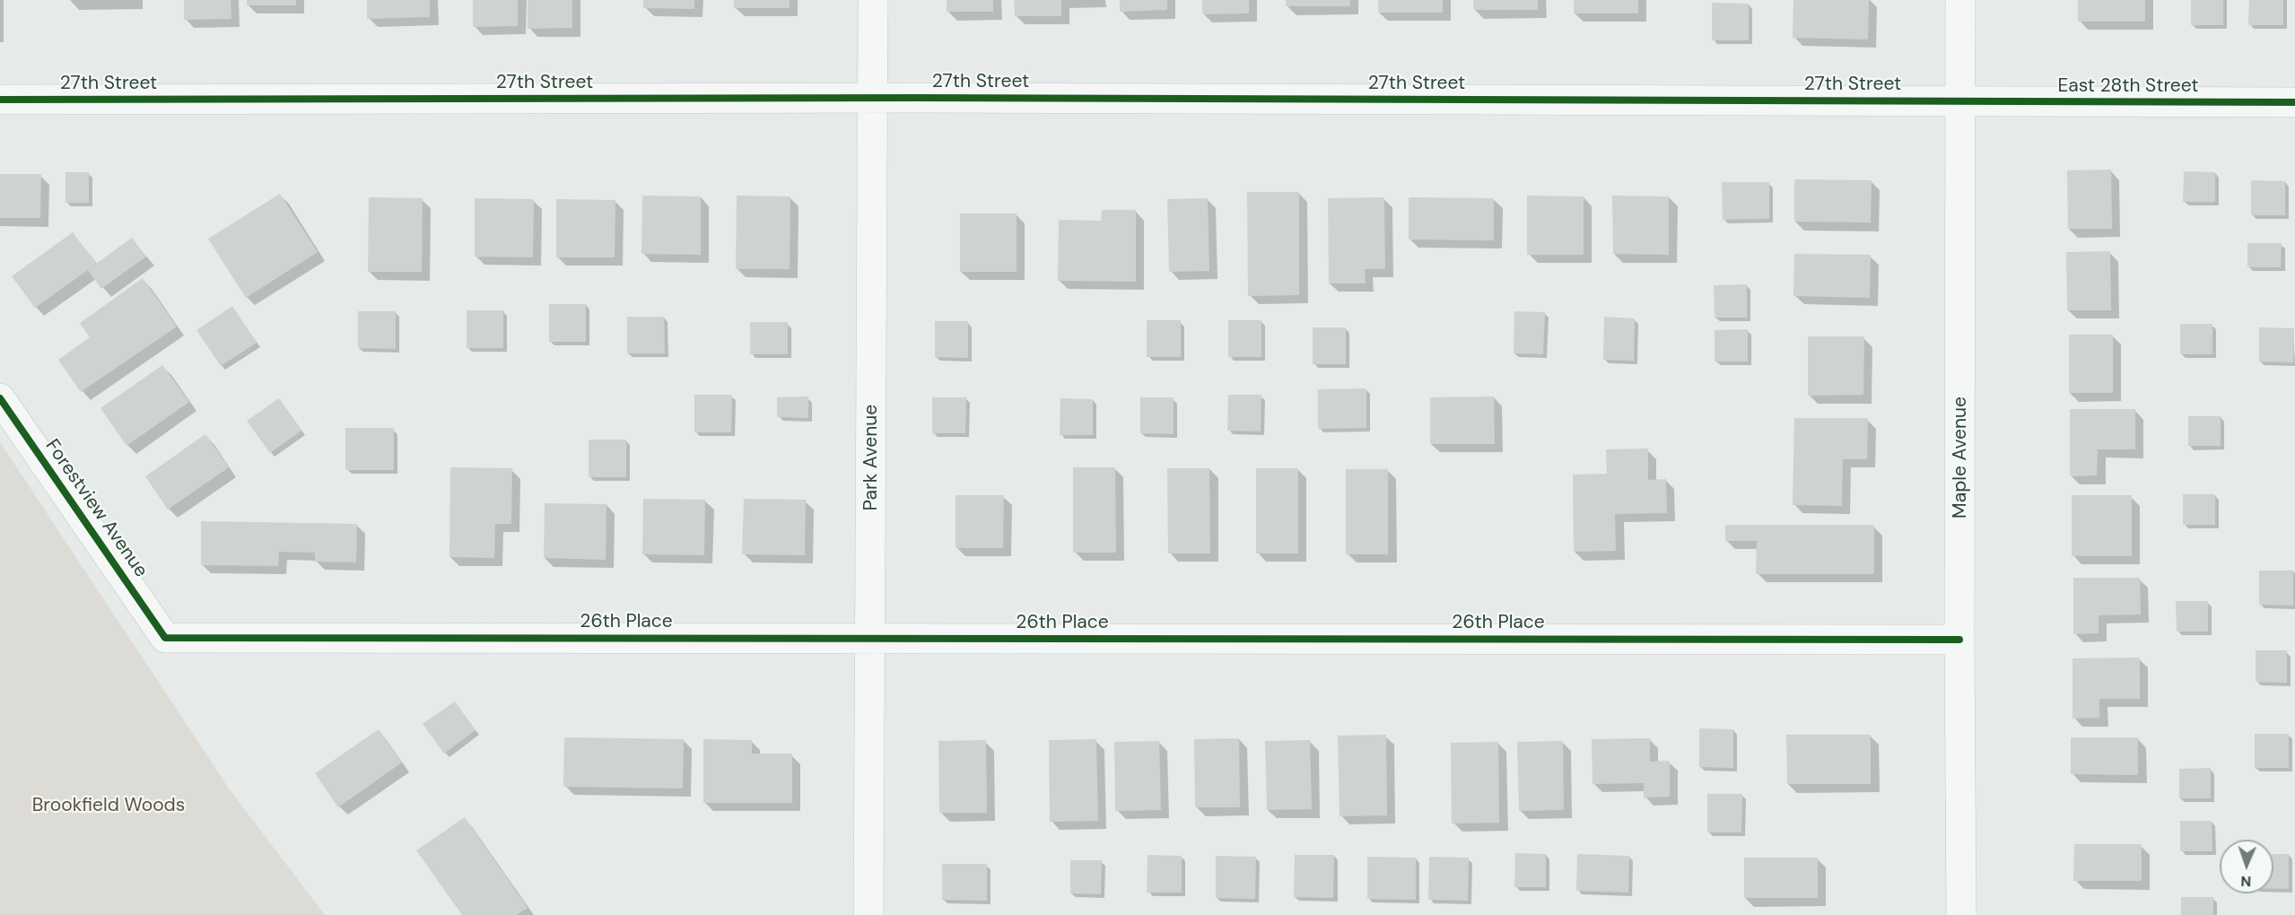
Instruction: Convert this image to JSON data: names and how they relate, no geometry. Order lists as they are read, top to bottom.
{
  "streets": {
    "street": [
      "27th Street",
      "East 28th Street",
      "Park Avenue",
      "Maple Avenue",
      "Forestview Avenue",
      "26th Place"
    ]
  },
  "crossings": [
    ["27th Street", "East 28th Street"],
    ["27th Street", "Park Avenue"],
    ["27th Street", "Maple Avenue"],
    ["East 28th Street", "Maple Avenue"],
    ["Park Avenue", "26th Place"],
    ["Maple Avenue", "26th Place"],
    ["Forestview Avenue", "26th Place"]
  ],
  "parks": ["Brookfield Woods"],
  "north": "bottom"
}
